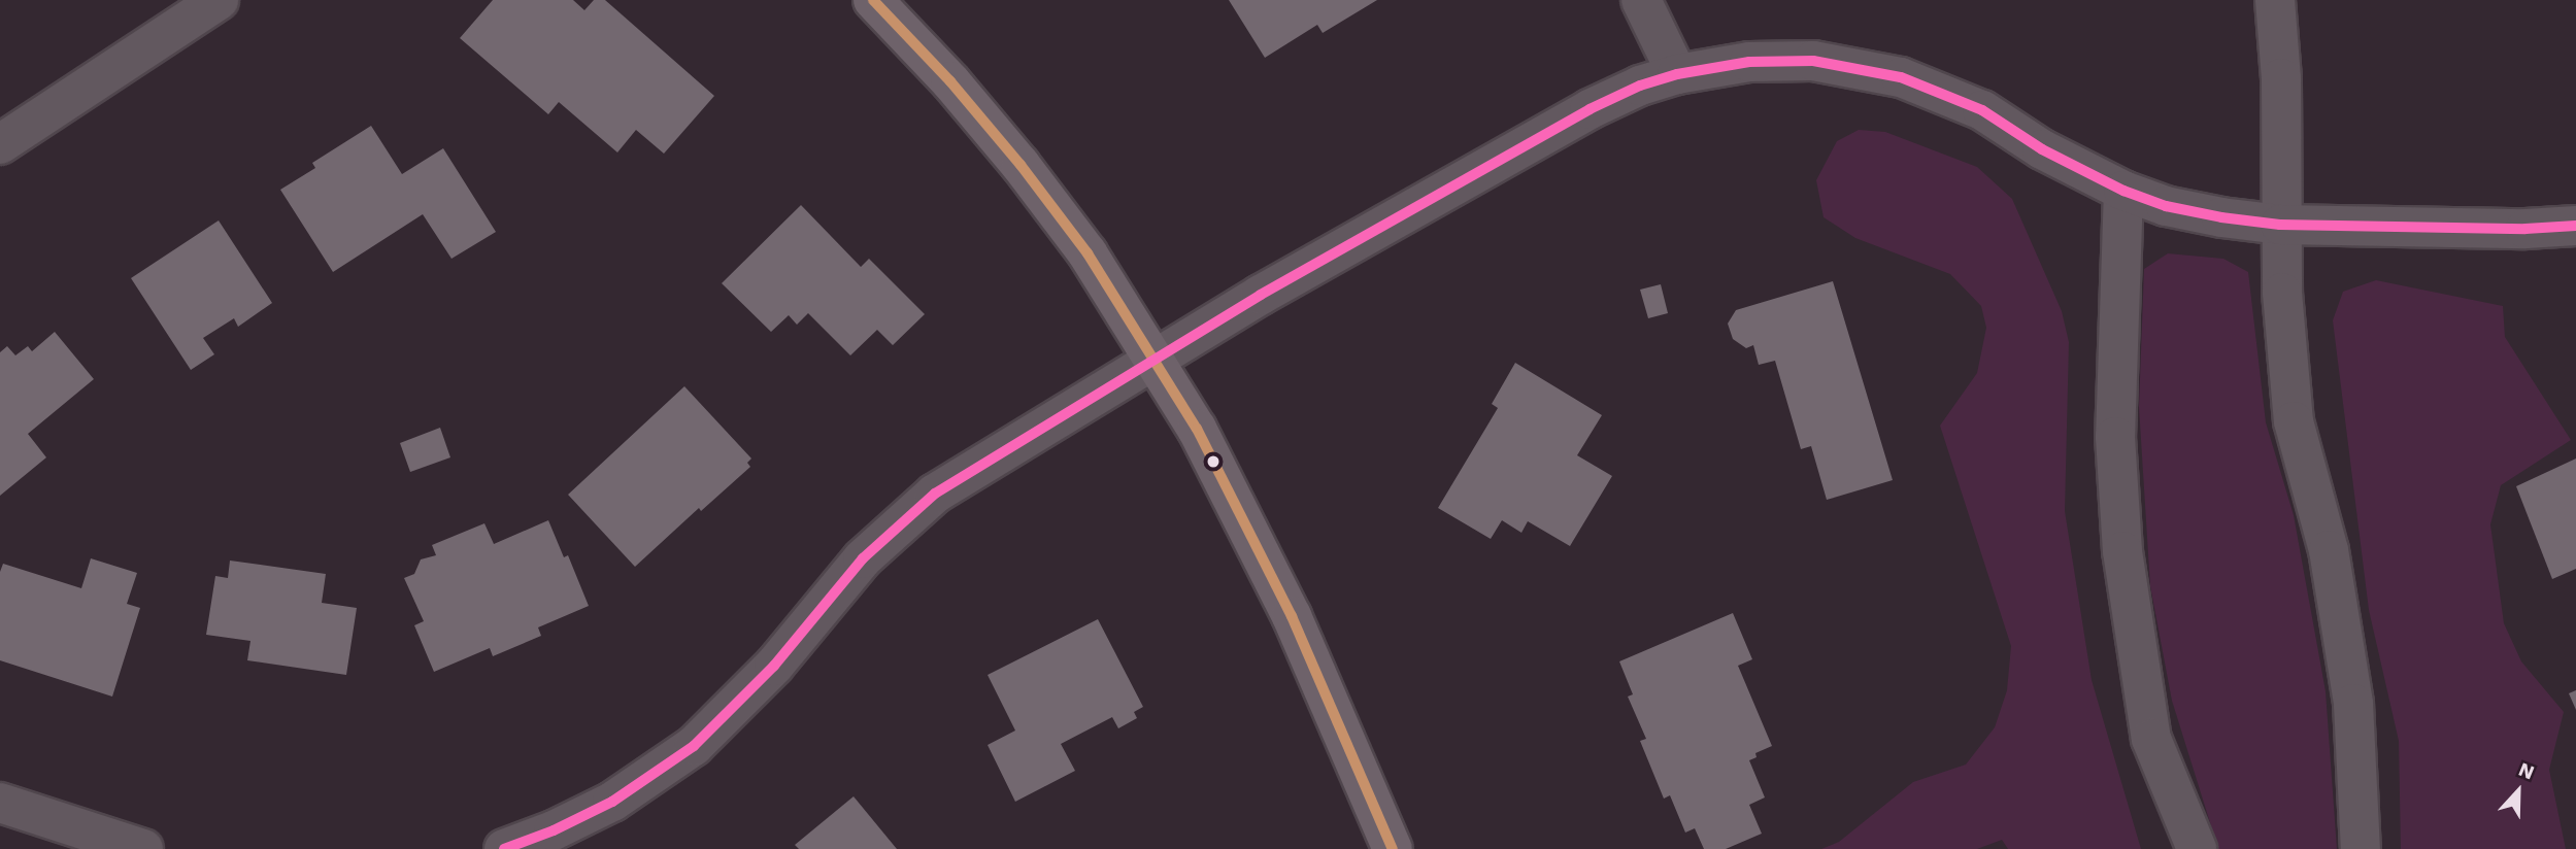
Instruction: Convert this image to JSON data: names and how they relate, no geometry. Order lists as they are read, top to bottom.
{
  "north": "top"
}
